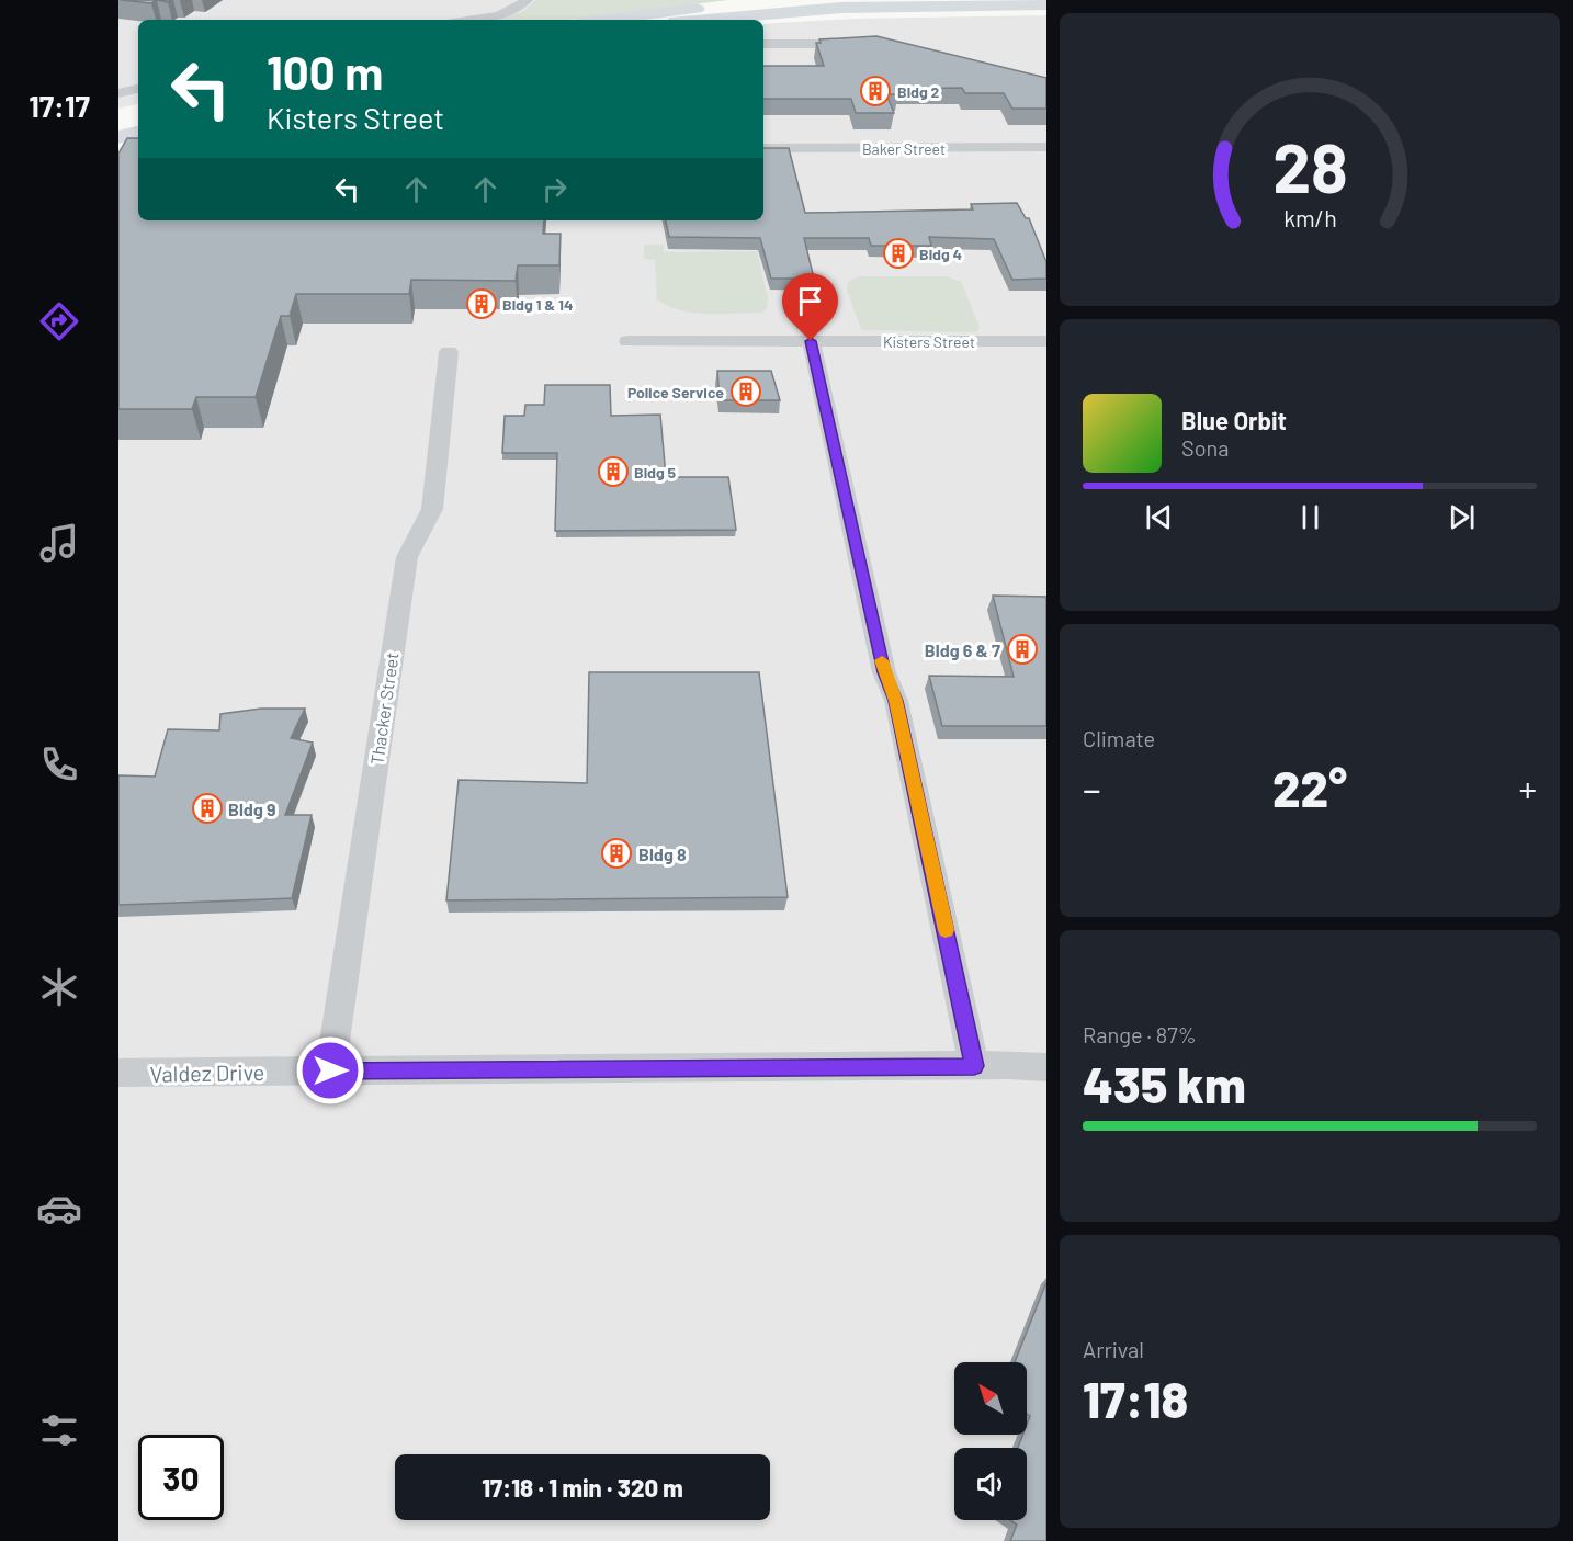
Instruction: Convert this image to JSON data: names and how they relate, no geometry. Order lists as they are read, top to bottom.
{
  "streets": {
    "street": [
      "Baker Street",
      "Kisters Street",
      "Thacker Street",
      "Valdez Drive"
    ]
  },
  "crossings": [
    ["Thacker Street", "Valdez Drive"]
  ],
  "places": {
    "building": [
      "Bldg 2",
      "Bldg 4",
      "Bldg 1 & 14",
      "Police Service",
      "Bldg 5",
      "Bldg 6 & 7",
      "Bldg 9",
      "Bldg 8"
    ]
  },
  "north": "top left",
  "page": {
    "tabs": "17:17",
    "turn": ["100 m", "Kisters Street"],
    "song": ["Blue Orbit", "Sona"],
    "tile": [
      "Climate",
      ["Range · 87%", "435 km"],
      ["Arrival", "17:18"]
    ],
    "heat": ["−", "22°", "+"],
    "limit": "30",
    "trip": "17:18 · 1 min · 320 m",
    "gauge": ["28", "km/h"]
  }
}
